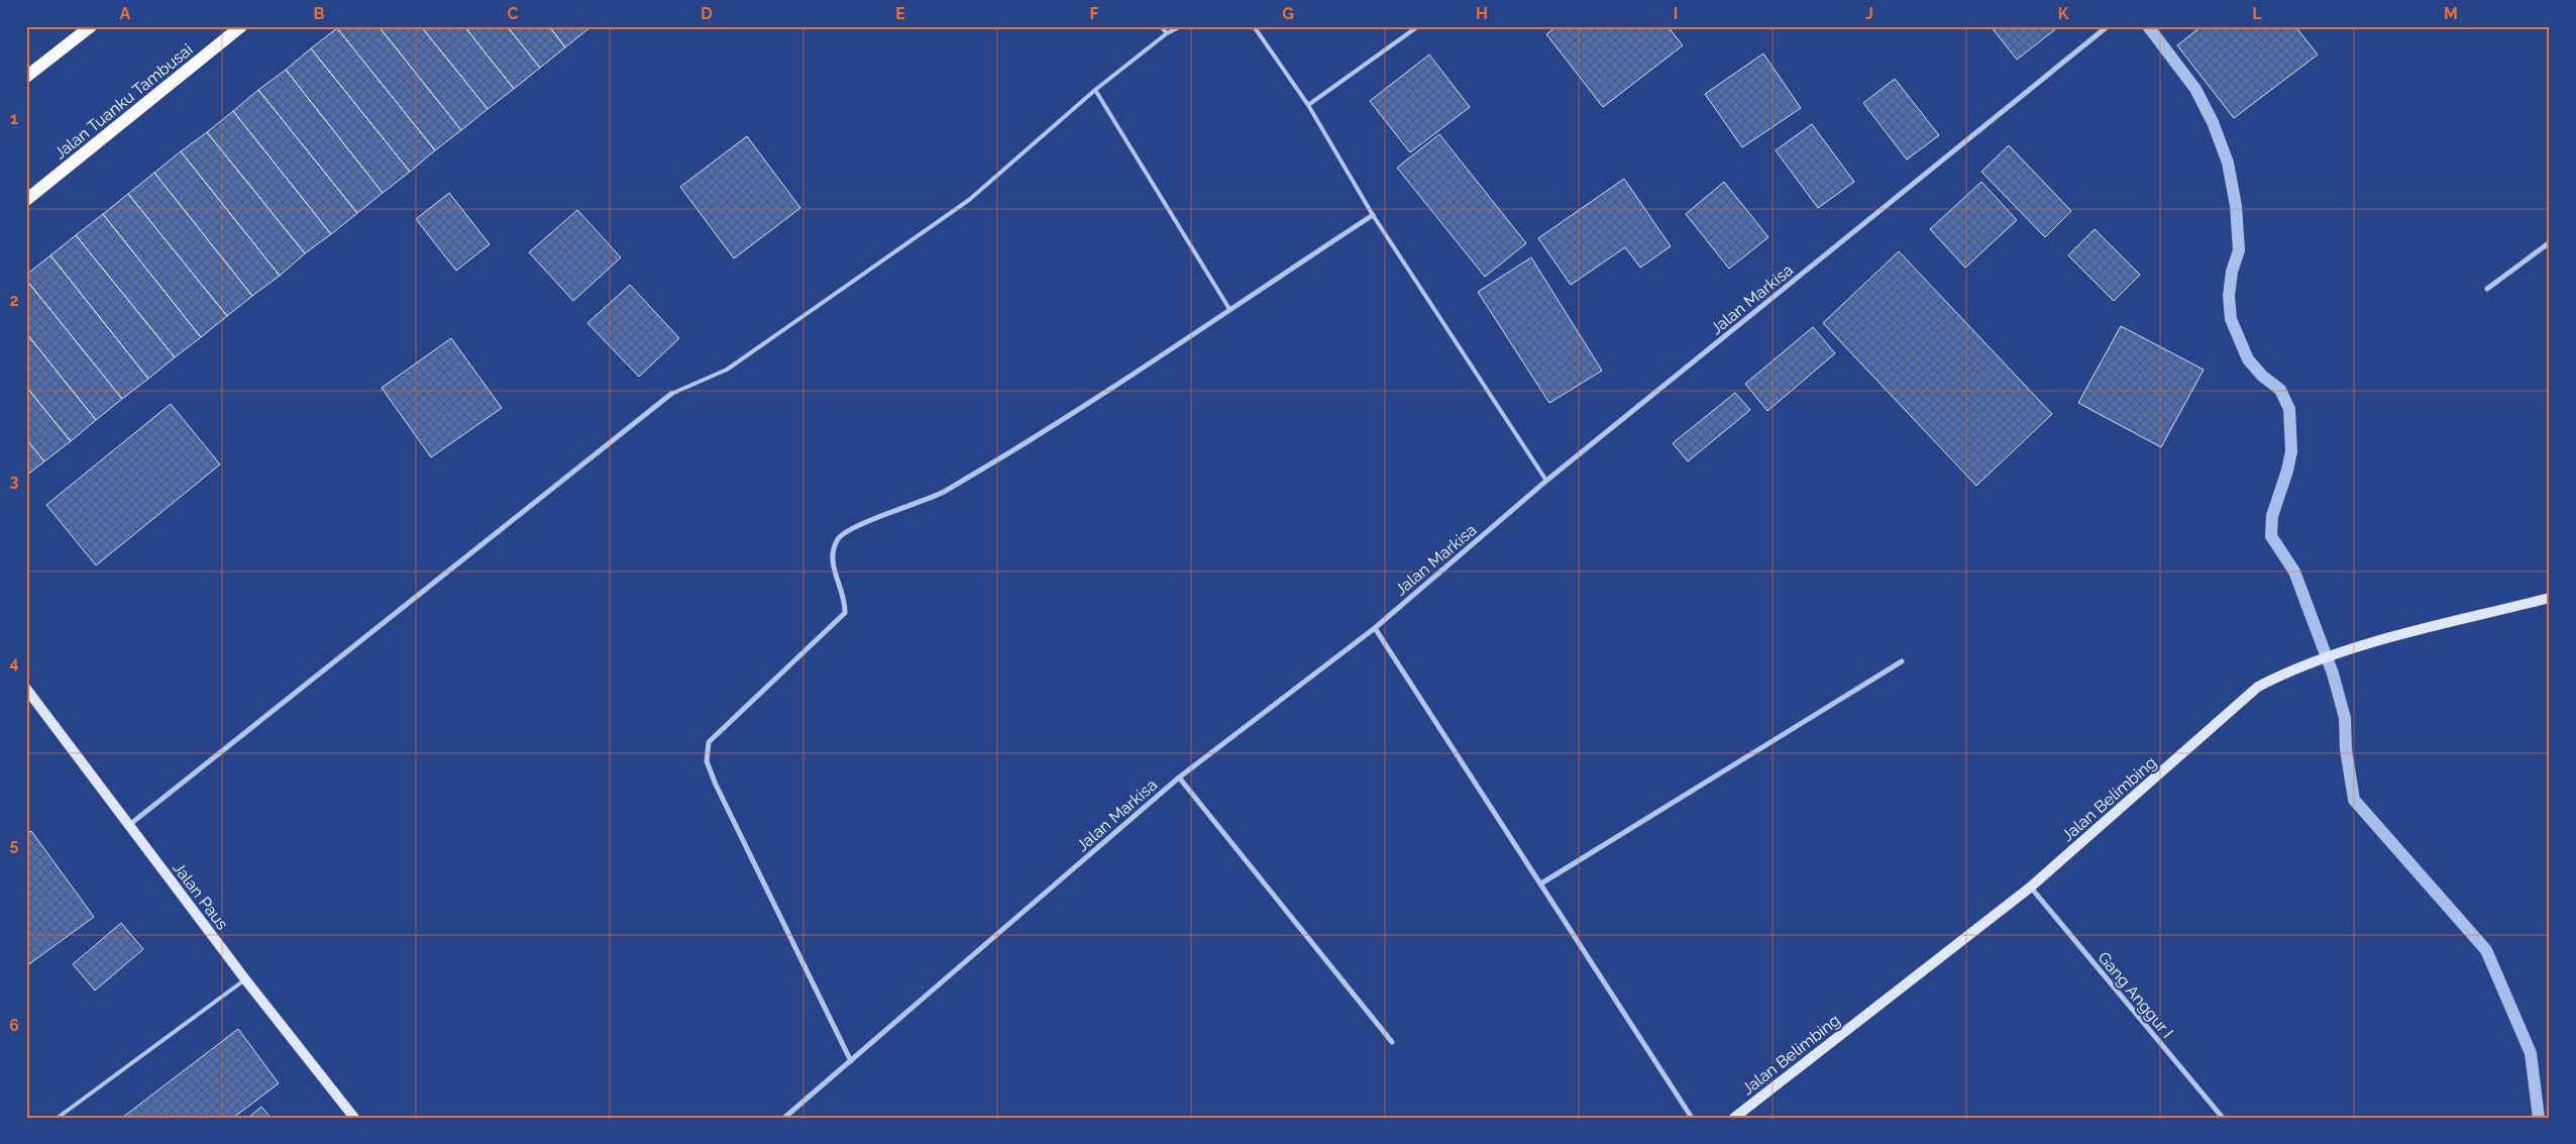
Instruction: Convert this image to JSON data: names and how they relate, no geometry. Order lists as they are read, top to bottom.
{
  "streets": {
    "main road": ["Jalan Tuanku Tambusai"],
    "street": [
      "Jalan Markisa",
      "Jalan Belimbing",
      "Jalan Paus",
      "Gang Anggur I"
    ]
  },
  "crossings": [
    ["Jalan Belimbing", "Gang Anggur I"]
  ],
  "grid": {
    "columns": [
      "A",
      "B",
      "C",
      "D",
      "E",
      "F",
      "G",
      "H",
      "I",
      "J",
      "K",
      "L",
      "M"
    ],
    "rows": [
      "1",
      "2",
      "3",
      "4",
      "5",
      "6"
    ]
  }
}
